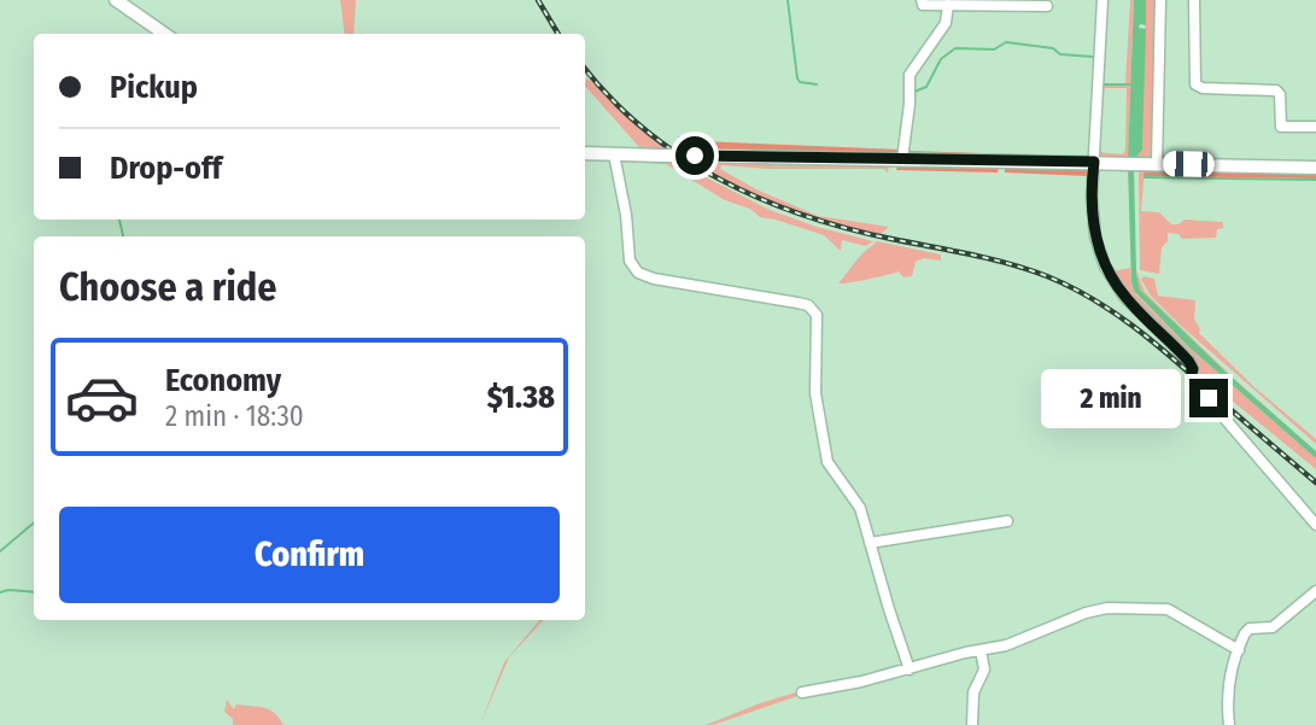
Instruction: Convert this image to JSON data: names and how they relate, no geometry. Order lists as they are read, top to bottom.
{
  "page": {
    "banner": ["Pickup", "Drop-off"],
    "heading": "Choose a ride",
    "list": [
      {
        "name": "Economy",
        "note": "2 min · 18:30",
        "value": "$1.38"
      }
    ],
    "bubble": "2 min",
    "buttons": "Confirm"
  }
}
